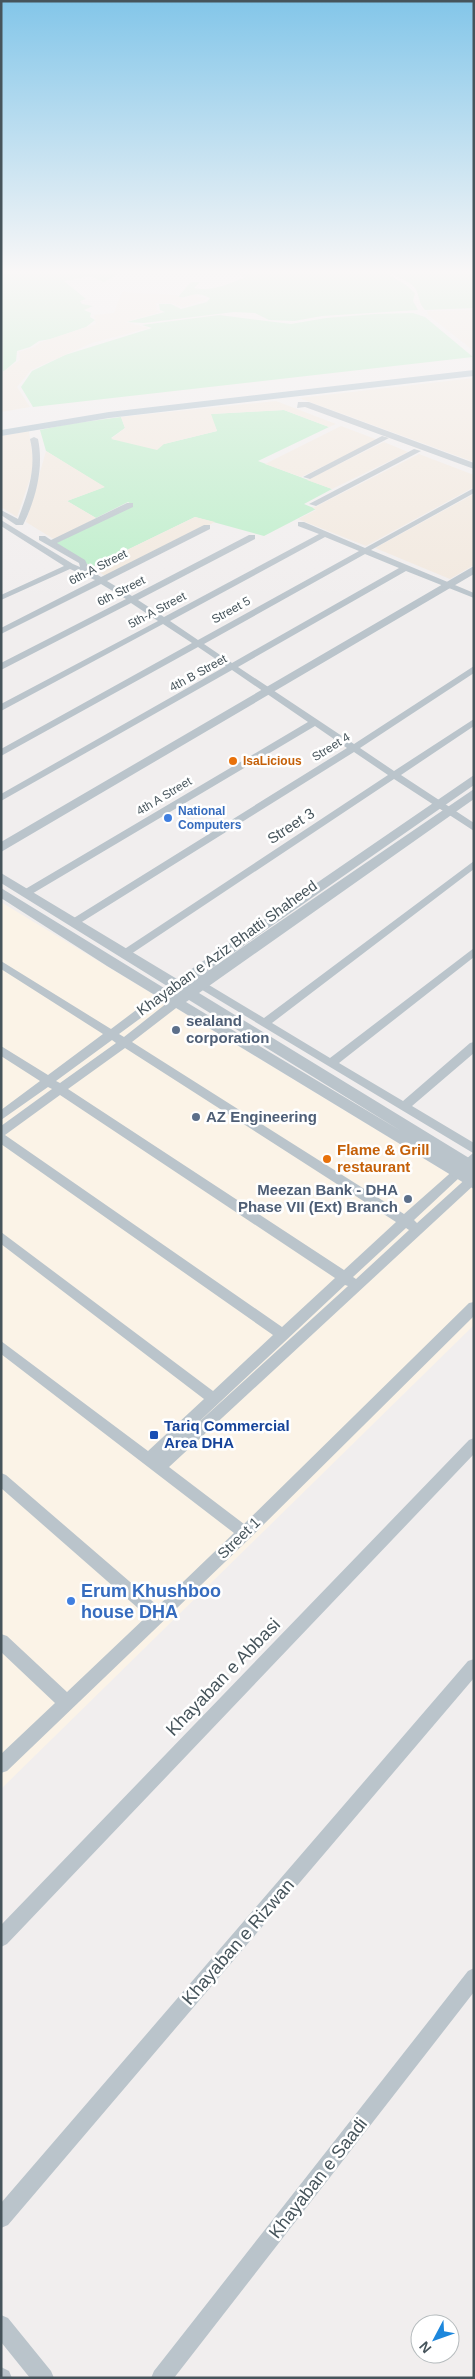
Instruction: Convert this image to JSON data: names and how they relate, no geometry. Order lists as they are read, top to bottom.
{
  "streets": {
    "street": [
      "6th-A Street",
      "6th Street",
      "5th-A Street",
      "Street 5",
      "4th B Street",
      "Street 4",
      "4th A Street",
      "Street 3",
      "Khayaban e Aziz Bhatti Shaheed",
      "Street 1",
      "Khayaban e Abbasi",
      "Khayaban e Rizwan",
      "Khayaban e Saadi"
    ]
  },
  "places": {
    "other": [
      "IsaLicious",
      "National Computers",
      "sealand corporation",
      "AZ Engineering",
      "Flame & Grill restaurant",
      "Meezan Bank - DHA Phase VII (Ext) Branch",
      "Erum Khushboo house DHA"
    ],
    "transit": ["Tariq Commercial Area DHA"]
  },
  "north": "bottom left"
}
